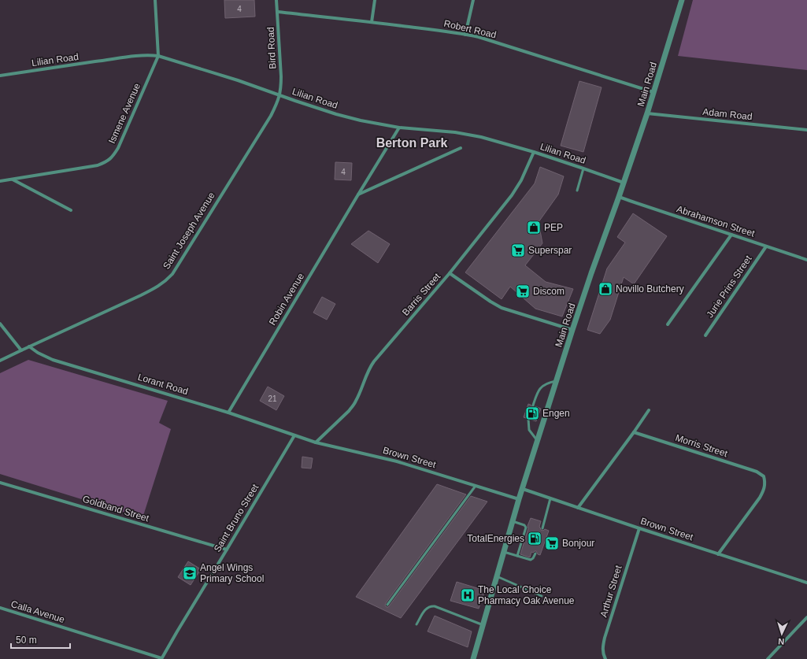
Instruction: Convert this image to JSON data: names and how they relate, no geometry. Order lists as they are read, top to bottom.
{
  "streets": {
    "street": [
      "Robert Road",
      "Bird Road",
      "Lilian Road",
      "Main Road",
      "Ismene Avenue",
      "Adam Road",
      "Abrahamson Street",
      "Saint Joseph Avenue",
      "Jurie Prins Street",
      "Barris Street",
      "Robin Avenue",
      "Lorant Road",
      "Morris Street",
      "Brown Street",
      "Goldband Street",
      "Saint Bruno Street",
      "Arthur Street",
      "Calla Avenue"
    ]
  },
  "crossings": [
    ["Robert Road", "Bird Road"],
    ["Robert Road", "Main Road"],
    ["Bird Road", "Lilian Road"],
    ["Bird Road", "Saint Joseph Avenue"],
    ["Lilian Road", "Main Road"],
    ["Lilian Road", "Ismene Avenue"],
    ["Lilian Road", "Saint Joseph Avenue"],
    ["Lilian Road", "Barris Street"],
    ["Lilian Road", "Robin Avenue"],
    ["Main Road", "Adam Road"],
    ["Main Road", "Abrahamson Street"],
    ["Main Road", "Brown Street"],
    ["Abrahamson Street", "Jurie Prins Street"],
    ["Saint Joseph Avenue", "Lorant Road"],
    ["Barris Street", "Brown Street"],
    ["Robin Avenue", "Lorant Road"],
    ["Lorant Road", "Brown Street"],
    ["Lorant Road", "Saint Bruno Street"],
    ["Morris Street", "Brown Street"],
    ["Brown Street", "Saint Bruno Street"],
    ["Brown Street", "Arthur Street"],
    ["Goldband Street", "Saint Bruno Street"],
    ["Saint Bruno Street", "Calla Avenue"]
  ],
  "districts": ["Berton Park"],
  "places": {
    "shop": ["PEP", "Novillo Butchery"],
    "supermarket": ["Superspar", "Discom", "Bonjour"],
    "fuel station": ["Engen", "TotalEnergies"],
    "school or university": ["Angel Wings Primary School"],
    "hospital": ["The Local Choice Pharmacy Oak Avenue"]
  },
  "house_numbers": ["4", "4", "21"],
  "scale_bar": "50 m",
  "north": "bottom"
}
